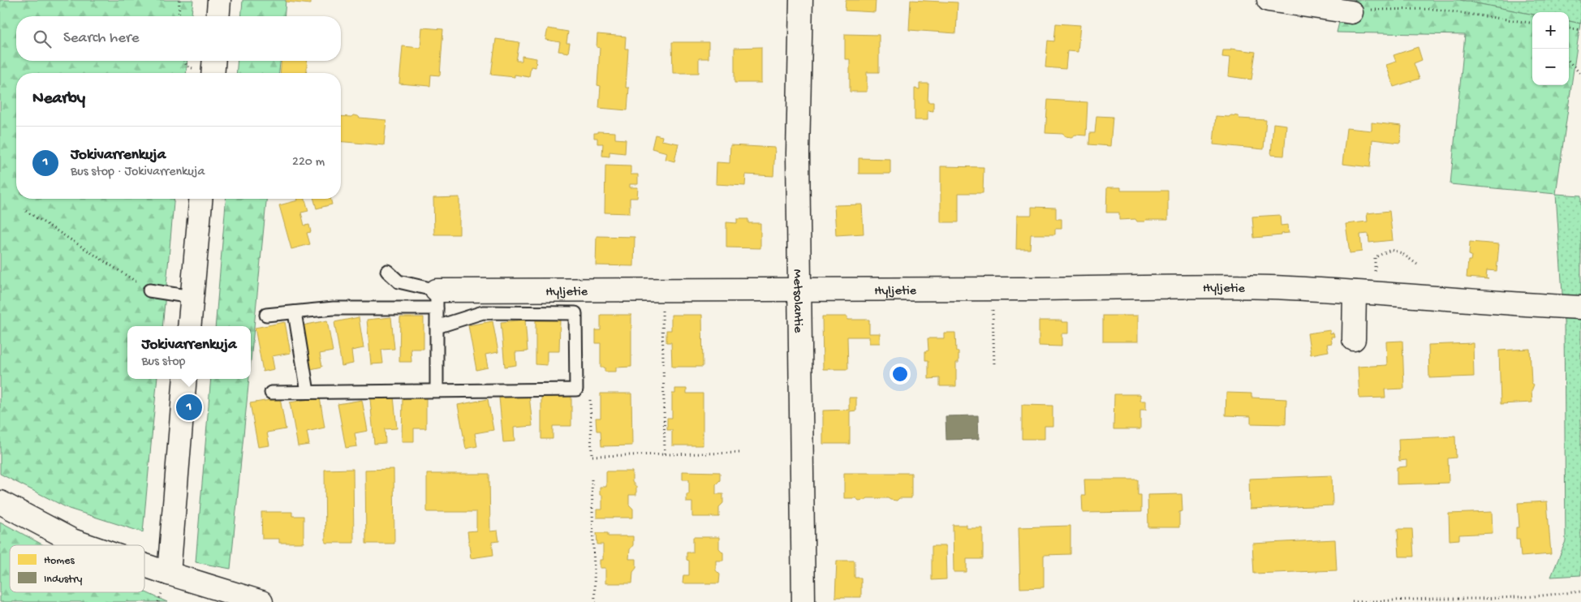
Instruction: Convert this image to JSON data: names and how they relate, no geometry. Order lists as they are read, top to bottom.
{
  "streets": {
    "street": ["Hyljetie", "Metsolantie"]
  },
  "crossings": [
    ["Hyljetie", "Metsolantie"]
  ],
  "legend": ["Homes", "Industry"],
  "page": {
    "map_buttons": ["+", "−"],
    "search": "Search here",
    "heading": "Nearby",
    "list": [
      {
        "mark": "1",
        "name": "Jokivarrenkuja",
        "note": "Bus stop · Jokivarrenkuja",
        "value": "220 m"
      }
    ],
    "popup": ["Jokivarrenkuja", "Bus stop"],
    "pins": "1"
  }
}
